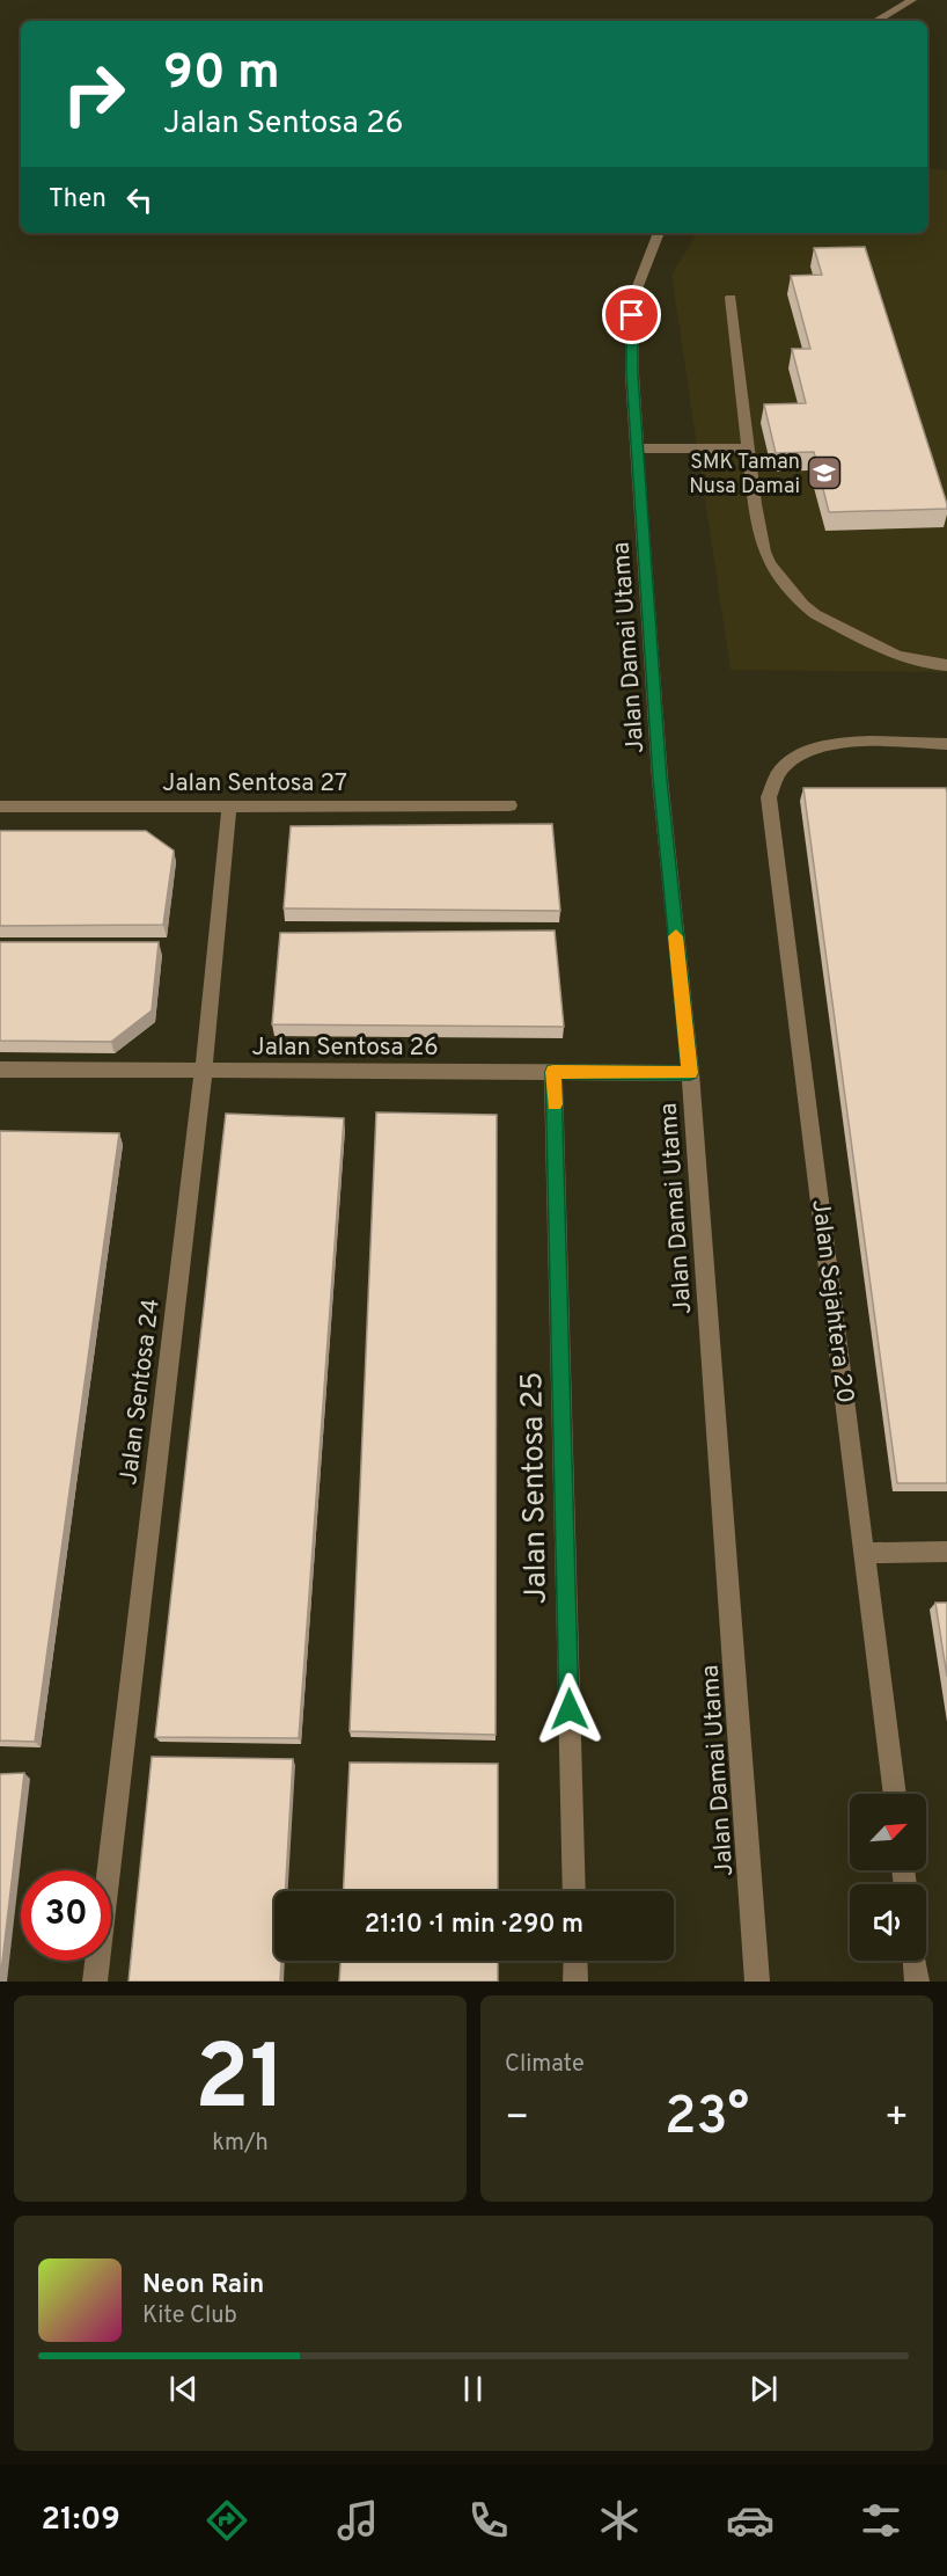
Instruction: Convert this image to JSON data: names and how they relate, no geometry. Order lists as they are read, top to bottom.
{
  "streets": {
    "street": [
      "Jalan Damai Utama",
      "Jalan Sentosa 27",
      "Jalan Sentosa 26",
      "Jalan Sejahtera 20",
      "Jalan Sentosa 24",
      "Jalan Sentosa 25"
    ]
  },
  "crossings": [
    ["Jalan Damai Utama", "Jalan Sentosa 26"],
    ["Jalan Sentosa 27", "Jalan Sentosa 24"],
    ["Jalan Sentosa 26", "Jalan Sentosa 24"],
    ["Jalan Sentosa 26", "Jalan Sentosa 25"]
  ],
  "places": {
    "school or university": ["SMK Taman Nusa Damai"]
  },
  "north": "top right",
  "page": {
    "turn": ["90 m", "Jalan Sentosa 26"],
    "then": "Then",
    "limit": "30",
    "trip": "21:10 · 1 min · 290 m",
    "tile": [
      ["21", "km/h"],
      "Climate"
    ],
    "heat": ["−", "23°", "+"],
    "song": ["Neon Rain", "Kite Club"],
    "tabs": "21:09"
  }
}
